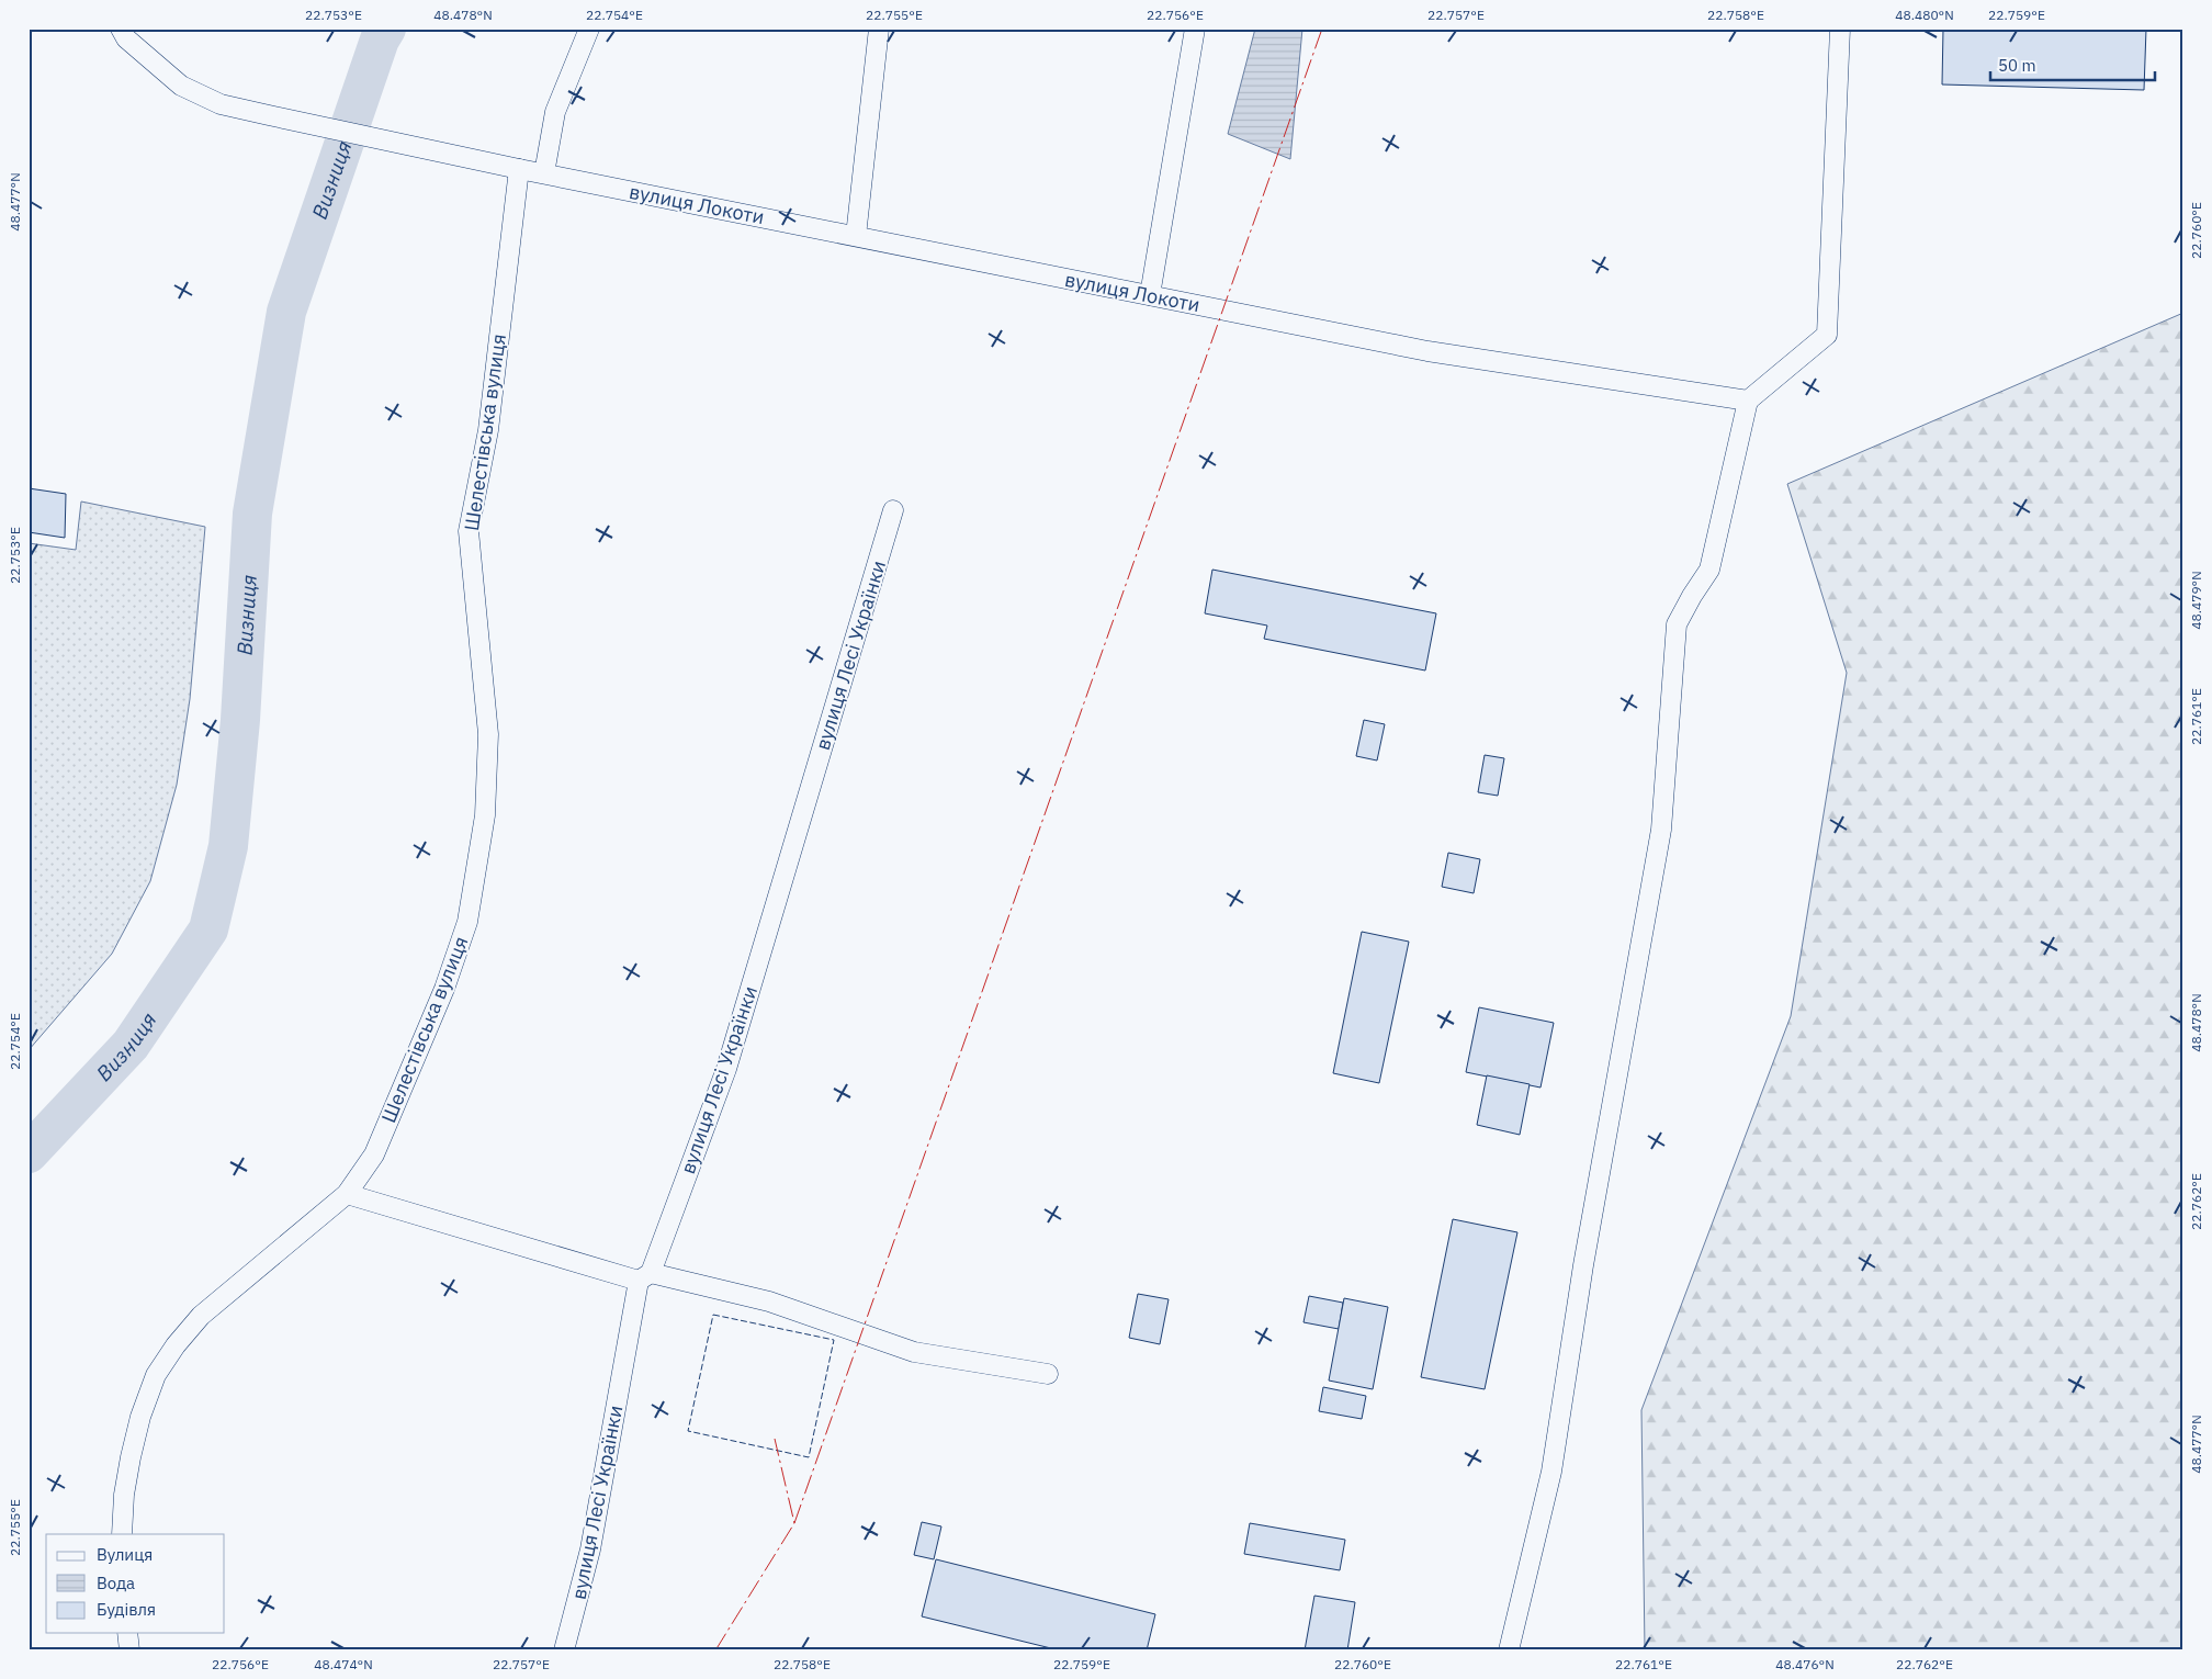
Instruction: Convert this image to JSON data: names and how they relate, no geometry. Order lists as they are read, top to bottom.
{
  "streets": {
    "street": ["вулиця Локоти", "Шелестівська вулиця", "вулиця Лесі Українки"]
  },
  "crossings": [
    ["вулиця Локоти", "Шелестівська вулиця"]
  ],
  "water": ["Визниця"],
  "legend": ["Вулиця", "Вода", "Будівля"],
  "scale_bar": "50 m",
  "coordinates": [
    "22.753°E",
    "48.478°N",
    "22.754°E",
    "22.755°E",
    "22.756°E",
    "22.757°E",
    "22.758°E",
    "48.480°N",
    "22.759°E",
    "48.477°N",
    "22.760°E",
    "48.479°N",
    "22.761°E",
    "22.762°E",
    "48.474°N",
    "48.476°N"
  ]
}
